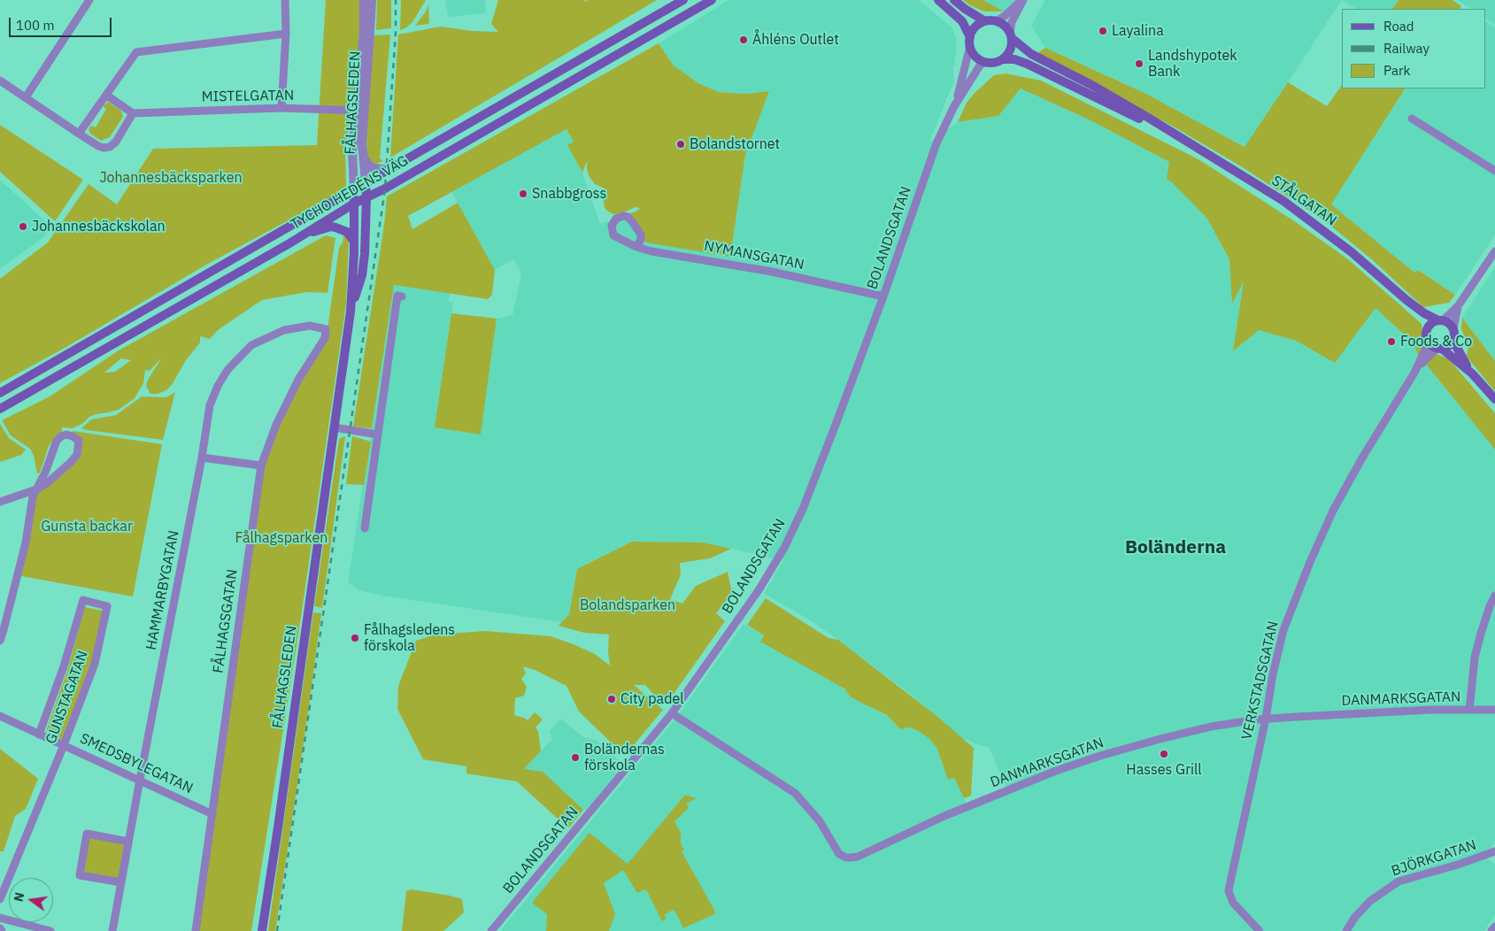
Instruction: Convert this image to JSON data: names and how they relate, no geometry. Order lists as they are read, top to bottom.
{
  "streets": {
    "main road": ["FÅLHAGSLEDEN", "TYCHO HEDÉNS VÄG", "STÅLGATAN"],
    "street": [
      "MISTELGATAN",
      "BOLANDSGATAN",
      "NYMANSGATAN",
      "HAMMARBYGATAN",
      "FÅLHAGSGATAN",
      "VERKSTADSGATAN",
      "GUNSTAGATAN",
      "DANMARKSGATAN",
      "SMEDSBYLEGATAN",
      "BJÖRKGATAN"
    ]
  },
  "crossings": [
    ["MISTELGATAN", "FÅLHAGSLEDEN"],
    ["FÅLHAGSLEDEN", "TYCHO HEDÉNS VÄG"],
    ["STÅLGATAN", "BOLANDSGATAN"],
    ["STÅLGATAN", "VERKSTADSGATAN"],
    ["BOLANDSGATAN", "NYMANSGATAN"],
    ["BOLANDSGATAN", "DANMARKSGATAN"],
    ["HAMMARBYGATAN", "FÅLHAGSGATAN"],
    ["HAMMARBYGATAN", "SMEDSBYLEGATAN"],
    ["FÅLHAGSGATAN", "SMEDSBYLEGATAN"],
    ["VERKSTADSGATAN", "DANMARKSGATAN"],
    ["GUNSTAGATAN", "SMEDSBYLEGATAN"]
  ],
  "districts": ["Boländerna"],
  "parks": [
    "Johannesbäcksparken",
    "Gunsta backar",
    "Fålhagsparken",
    "Bolandsparken"
  ],
  "places": [
    "Layalina",
    "Åhléns Outlet",
    "Landshypotek Bank",
    "Bolandstornet",
    "Snabbgross",
    "Johannesbäckskolan",
    "Foods & Co",
    "Fålhagsledens förskola",
    "City padel",
    "Hasses Grill",
    "Boländernas förskola"
  ],
  "legend": ["Road", "Railway", "Park"],
  "scale_bar": "100 m",
  "north": "left"
}
